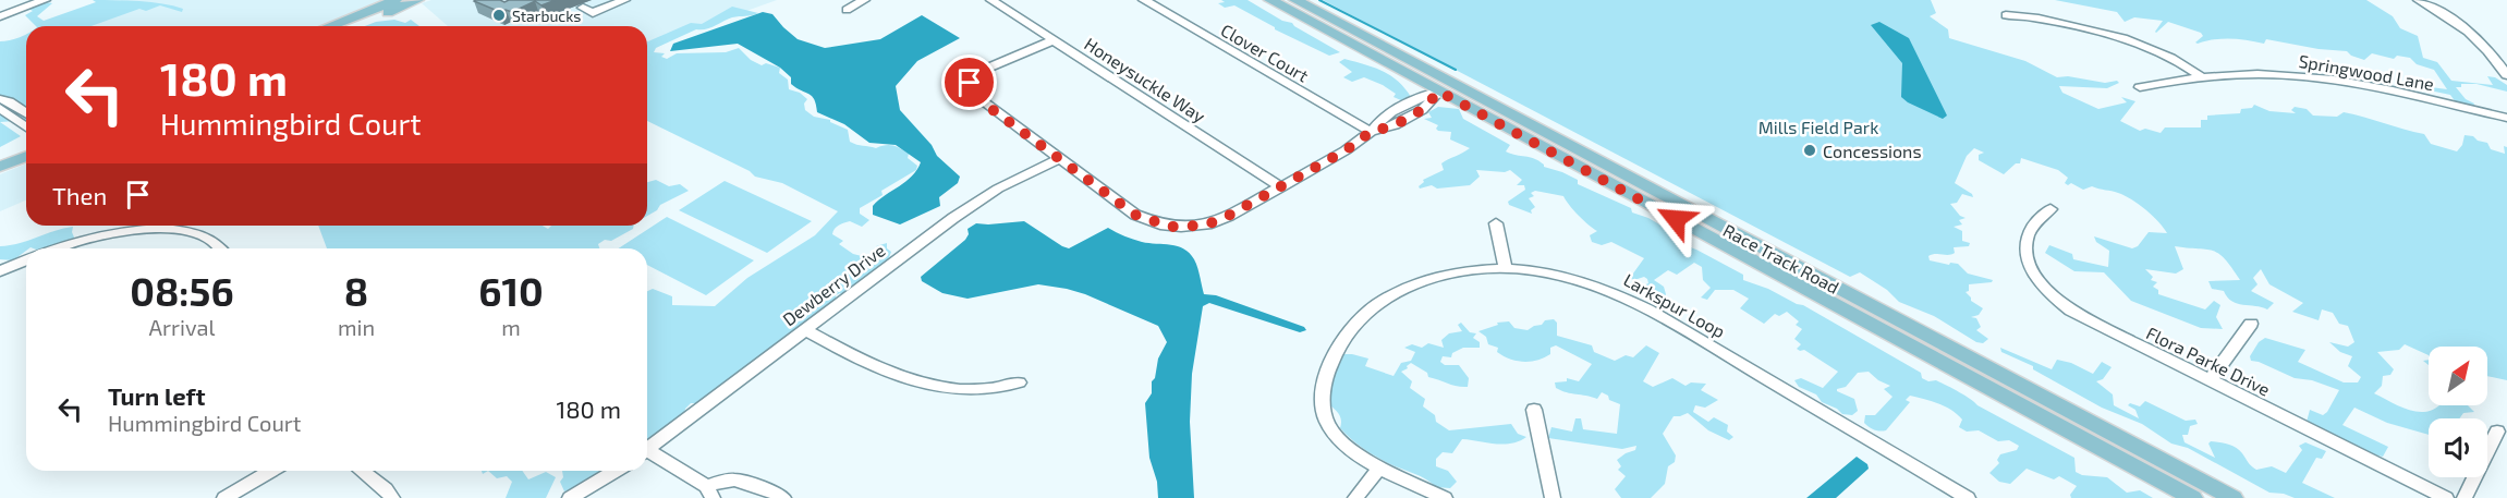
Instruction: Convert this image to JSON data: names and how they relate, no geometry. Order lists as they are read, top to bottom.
{
  "streets": {
    "main road": ["Race Track Road"],
    "street": [
      "Clover Court",
      "Springwood Lane",
      "Honeysuckle Way",
      "Dewberry Drive",
      "Larkspur Loop",
      "Flora Parke Drive"
    ]
  },
  "parks": ["Mills Field Park"],
  "places": ["Starbucks", "Concessions"],
  "north": "top right",
  "page": {
    "turn": ["180 m", "Hummingbird Court"],
    "then": "Then",
    "eta": [
      "08:56",
      "Arrival",
      "8",
      "min",
      "610",
      "m"
    ],
    "list": [
      {
        "name": "Turn left",
        "note": "Hummingbird Court",
        "value": "180 m"
      }
    ]
  }
}
